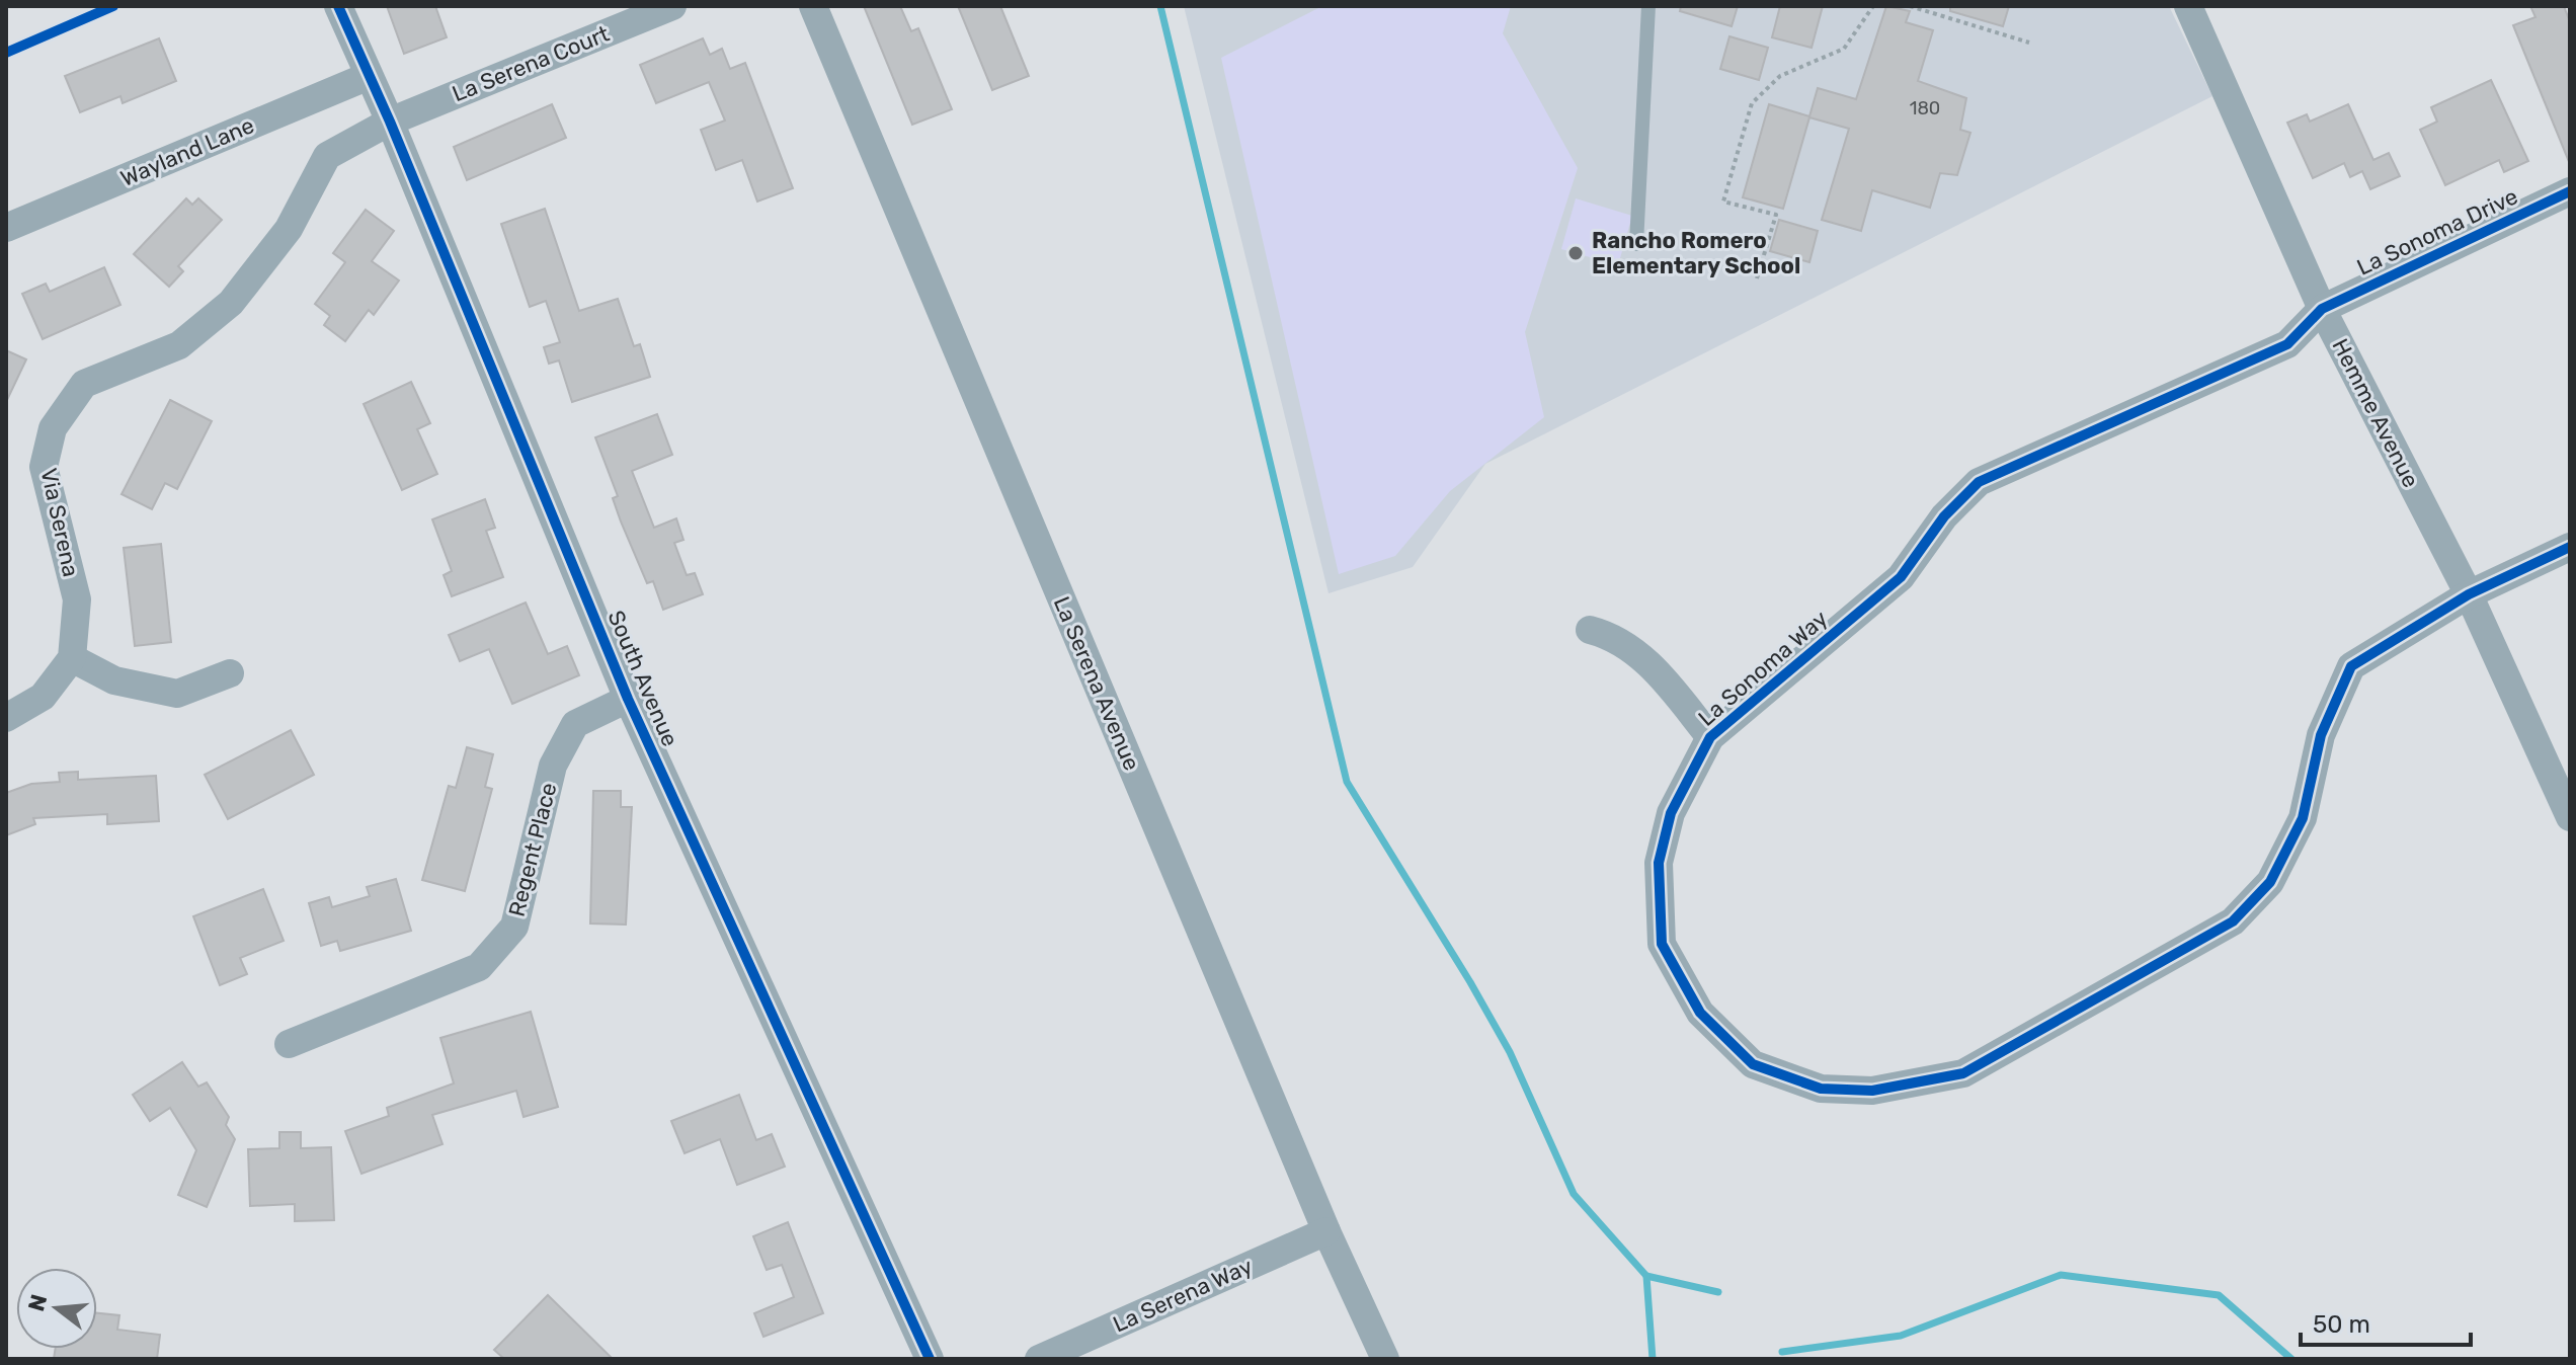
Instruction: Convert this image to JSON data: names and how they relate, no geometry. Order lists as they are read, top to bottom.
{
  "streets": {
    "street": [
      "La Serena Court",
      "Wayland Lane",
      "La Sonoma Drive",
      "Hemme Avenue",
      "Via Serena",
      "La Sonoma Way",
      "South Avenue",
      "La Serena Avenue",
      "Regent Place",
      "La Serena Way"
    ]
  },
  "crossings": [
    ["La Serena Court", "Via Serena"],
    ["La Serena Court", "South Avenue"],
    ["Wayland Lane", "South Avenue"],
    ["La Sonoma Drive", "Hemme Avenue"],
    ["La Sonoma Drive", "La Sonoma Way"],
    ["Hemme Avenue", "La Sonoma Way"],
    ["Via Serena", "South Avenue"],
    ["South Avenue", "Regent Place"],
    ["La Serena Avenue", "La Serena Way"]
  ],
  "places": ["Rancho Romero Elementary School"],
  "house_numbers": ["180"],
  "scale_bar": "50 m",
  "north": "left"
}
